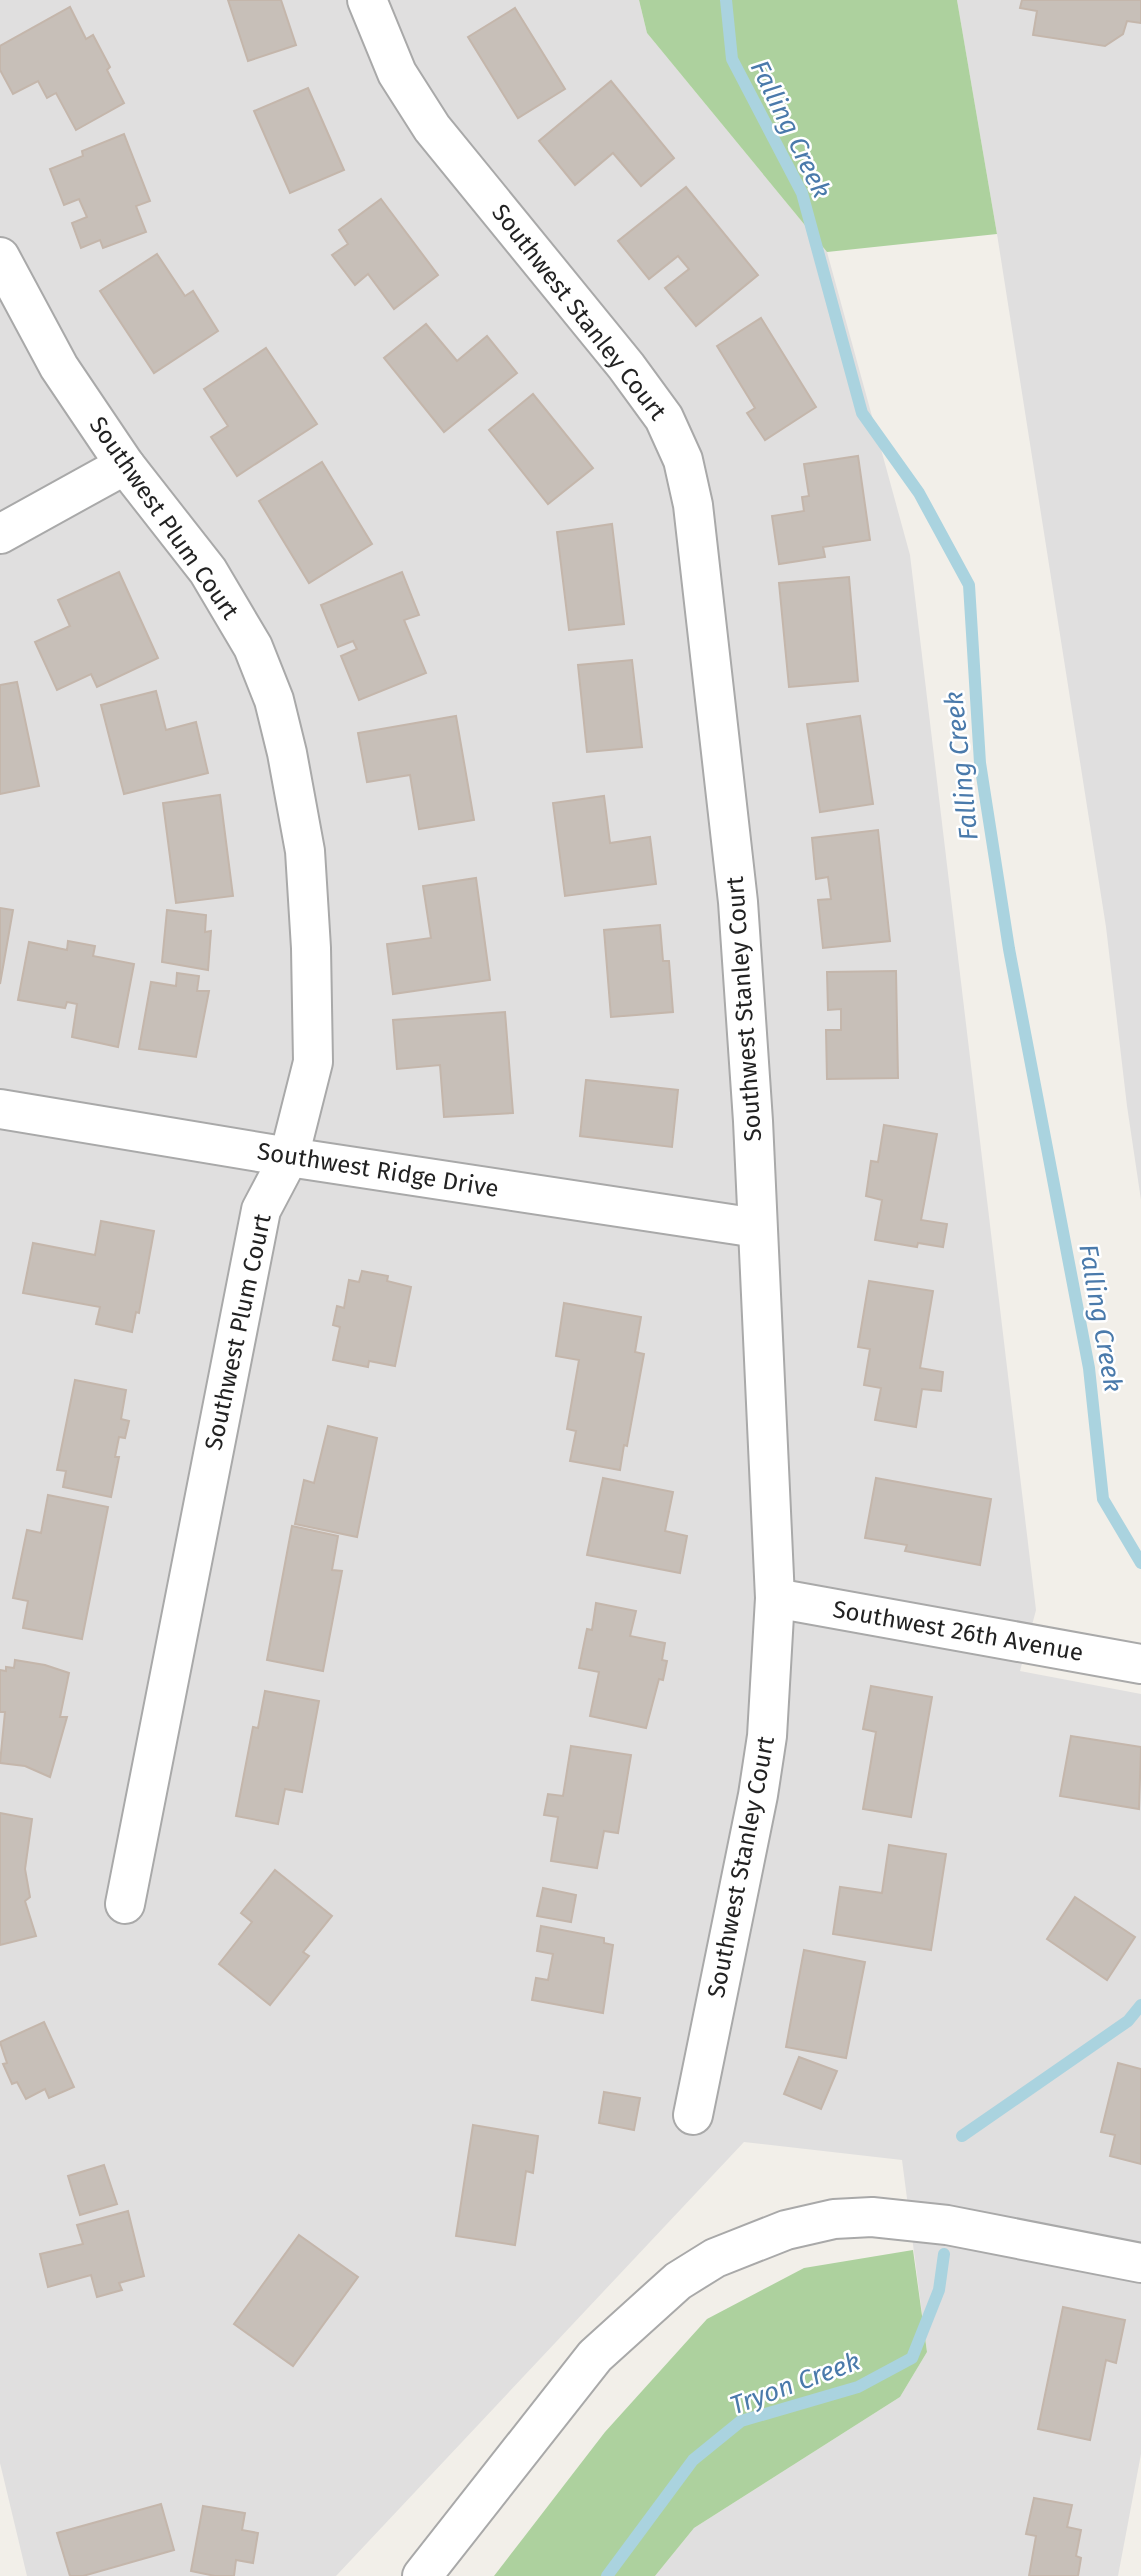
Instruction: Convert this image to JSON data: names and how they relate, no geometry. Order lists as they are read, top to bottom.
{
  "streets": {
    "street": [
      "Southwest Stanley Court",
      "Southwest Plum Court",
      "Southwest Ridge Drive",
      "Southwest 26th Avenue"
    ]
  },
  "crossings": [
    ["Southwest Stanley Court", "Southwest Ridge Drive"],
    ["Southwest Stanley Court", "Southwest 26th Avenue"],
    ["Southwest Plum Court", "Southwest Ridge Drive"]
  ],
  "water": ["Falling Creek", "Tryon Creek"]
}
